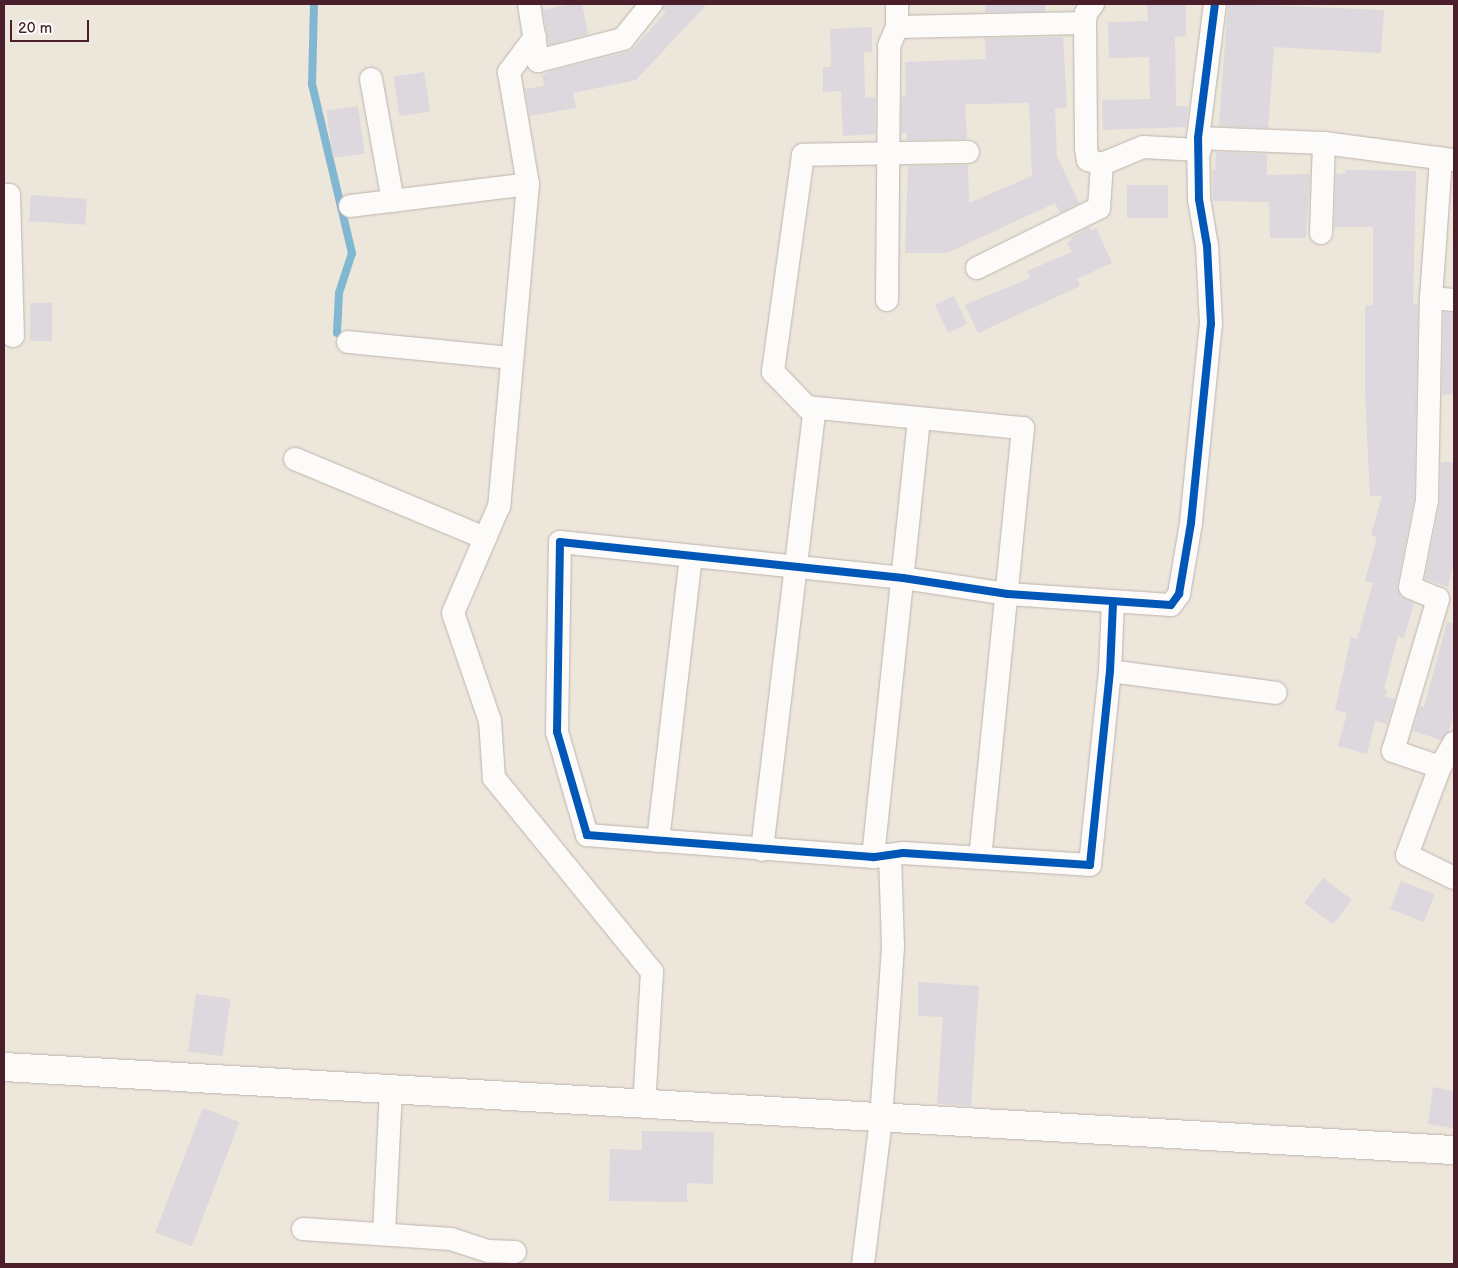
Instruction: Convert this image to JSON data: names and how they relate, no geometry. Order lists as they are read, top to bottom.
{
  "scale_bar": "20 m"
}
